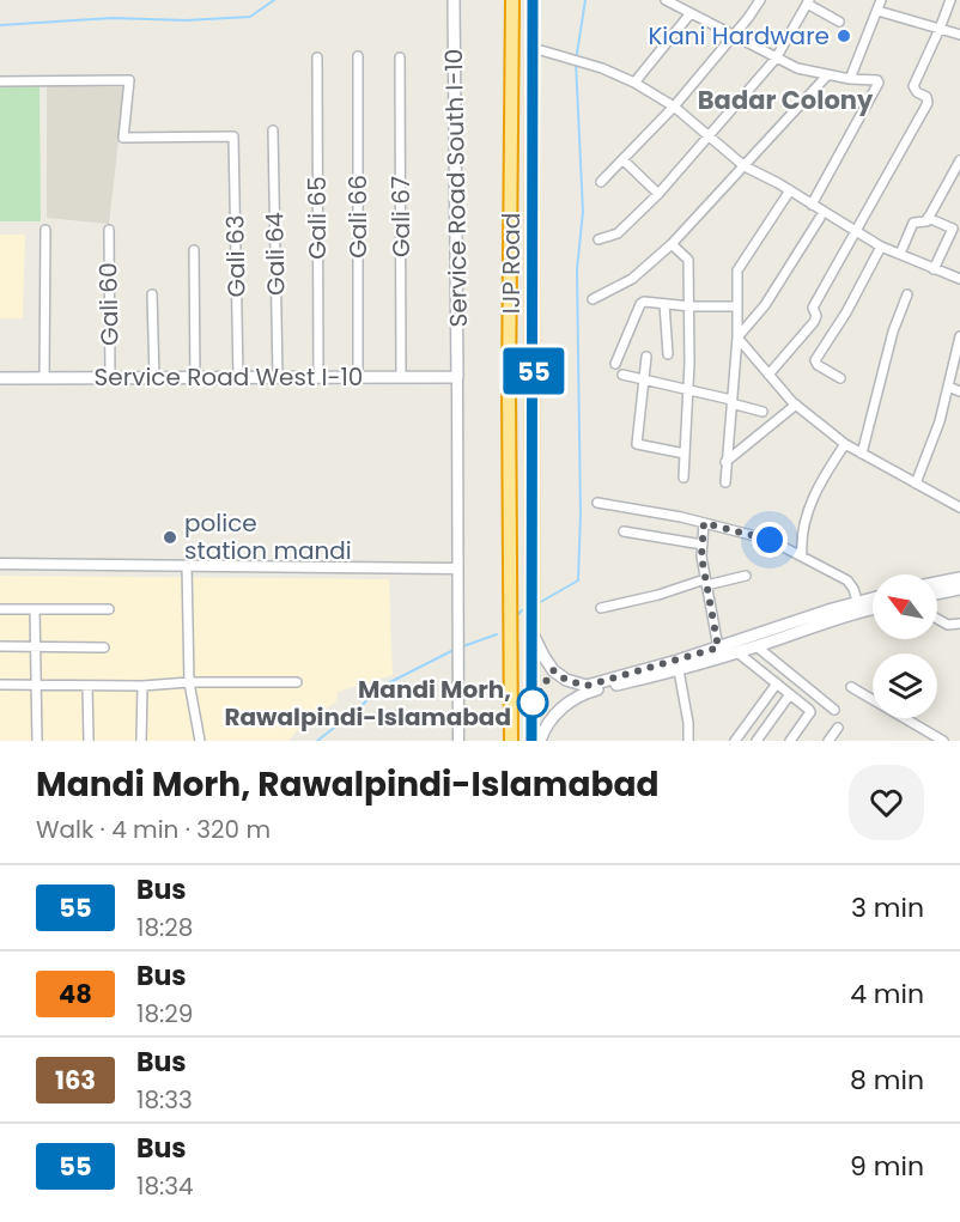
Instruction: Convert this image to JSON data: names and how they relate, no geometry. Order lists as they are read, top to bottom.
{
  "streets": {
    "highway": ["IJP Road"],
    "main road": ["Service Road South I-10", "Service Road West I-10"],
    "street": [
      "Gali 66",
      "Gali 67",
      "Gali 65",
      "Gali 64",
      "Gali 63",
      "Gali 60"
    ]
  },
  "crossings": [
    ["Service Road South I-10", "Service Road West I-10"],
    ["Gali 66", "Service Road West I-10"],
    ["Gali 67", "Service Road West I-10"],
    ["Gali 65", "Service Road West I-10"],
    ["Gali 64", "Service Road West I-10"],
    ["Gali 63", "Service Road West I-10"],
    ["Gali 60", "Service Road West I-10"]
  ],
  "districts": ["Badar Colony"],
  "places": ["Kiani Hardware", "police station mandi", "Mandi Morh, Rawalpindi-Islamabad"],
  "lines": ["bus line 55"],
  "north": "top left",
  "page": {
    "on_map": "55",
    "heading": ["Mandi Morh, Rawalpindi-Islamabad", "Walk · 4 min · 320 m"],
    "list": [
      {
        "mark": "55",
        "name": "Bus",
        "note": "18:28",
        "value": "3 min"
      },
      {
        "mark": "48",
        "name": "Bus",
        "note": "18:29",
        "value": "4 min"
      },
      {
        "mark": "163",
        "name": "Bus",
        "note": "18:33",
        "value": "8 min"
      },
      {
        "mark": "55",
        "name": "Bus",
        "note": "18:34",
        "value": "9 min"
      }
    ]
  }
}
